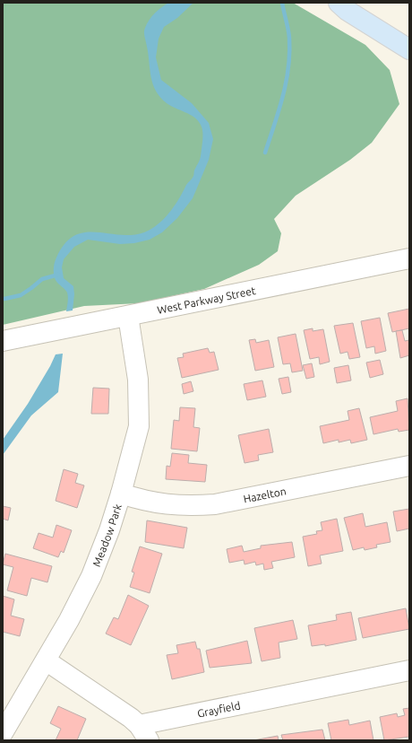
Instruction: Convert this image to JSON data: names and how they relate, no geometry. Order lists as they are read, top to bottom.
{
  "streets": {
    "street": [
      "West Parkway Street",
      "Hazelton",
      "Meadow Park",
      "Grayfield"
    ]
  },
  "crossings": [
    ["West Parkway Street", "Meadow Park"],
    ["Hazelton", "Meadow Park"],
    ["Meadow Park", "Grayfield"]
  ]
}
